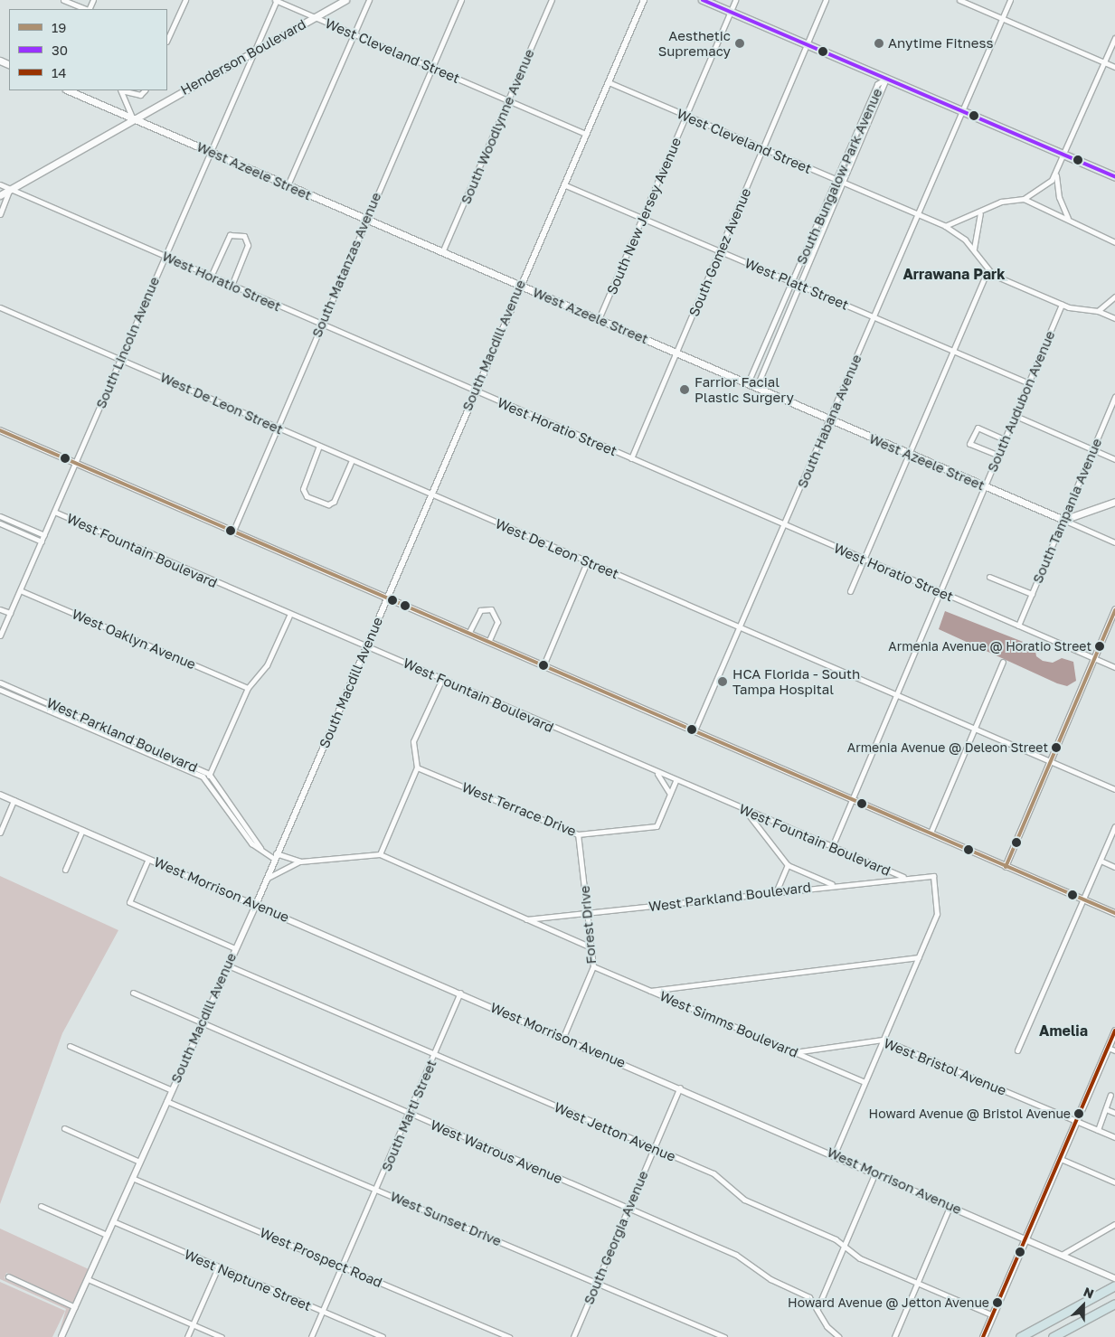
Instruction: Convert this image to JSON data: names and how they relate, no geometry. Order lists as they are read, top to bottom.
{
  "streets": {
    "main road": ["Henderson Boulevard", "West Azeele Street"],
    "street": [
      "West Cleveland Street",
      "South Woodlynne Avenue",
      "South Bungalow Park Avenue",
      "South New Jersey Avenue",
      "South Gomez Avenue",
      "South Matanzas Avenue",
      "West Horatio Street",
      "West Platt Street",
      "South Lincoln Avenue",
      "South Macdill Avenue",
      "South Audubon Avenue",
      "West De Leon Street",
      "South Habana Avenue",
      "South Tampania Avenue",
      "West Fountain Boulevard",
      "West Oaklyn Avenue",
      "West Parkland Boulevard",
      "West Terrace Drive",
      "West Morrison Avenue",
      "Forest Drive",
      "West Simms Boulevard",
      "West Bristol Avenue",
      "South Marti Street",
      "West Jetton Avenue",
      "West Watrous Avenue",
      "West Sunset Drive",
      "South Georgia Avenue",
      "West Prospect Road",
      "West Neptune Street"
    ]
  },
  "crossings": [
    ["West Cleveland Street", "Henderson Boulevard"],
    ["West Cleveland Street", "South Woodlynne Avenue"],
    ["West Cleveland Street", "South Bungalow Park Avenue"],
    ["West Cleveland Street", "South New Jersey Avenue"],
    ["West Cleveland Street", "South Gomez Avenue"],
    ["West Cleveland Street", "South Matanzas Avenue"],
    ["West Cleveland Street", "South Lincoln Avenue"],
    ["West Cleveland Street", "South Macdill Avenue"],
    ["West Cleveland Street", "South Habana Avenue"],
    ["Henderson Boulevard", "West Azeele Street"],
    ["Henderson Boulevard", "West Horatio Street"],
    ["Henderson Boulevard", "South Lincoln Avenue"],
    ["South Woodlynne Avenue", "West Azeele Street"],
    ["West Azeele Street", "South Bungalow Park Avenue"],
    ["West Azeele Street", "South New Jersey Avenue"],
    ["West Azeele Street", "South Gomez Avenue"],
    ["West Azeele Street", "South Matanzas Avenue"],
    ["West Azeele Street", "South Lincoln Avenue"],
    ["West Azeele Street", "South Macdill Avenue"],
    ["West Azeele Street", "South Audubon Avenue"],
    ["West Azeele Street", "South Habana Avenue"],
    ["West Azeele Street", "South Tampania Avenue"],
    ["South Bungalow Park Avenue", "West Platt Street"],
    ["South New Jersey Avenue", "West Platt Street"],
    ["South Gomez Avenue", "West Horatio Street"],
    ["South Gomez Avenue", "West Platt Street"],
    ["South Matanzas Avenue", "West Horatio Street"],
    ["South Matanzas Avenue", "West De Leon Street"],
    ["West Horatio Street", "South Lincoln Avenue"],
    ["West Horatio Street", "South Macdill Avenue"],
    ["West Horatio Street", "South Audubon Avenue"],
    ["West Horatio Street", "South Habana Avenue"],
    ["West Horatio Street", "South Tampania Avenue"],
    ["West Platt Street", "South Macdill Avenue"],
    ["West Platt Street", "South Audubon Avenue"],
    ["West Platt Street", "South Habana Avenue"],
    ["South Lincoln Avenue", "West De Leon Street"],
    ["South Lincoln Avenue", "West Fountain Boulevard"],
    ["South Lincoln Avenue", "West Oaklyn Avenue"],
    ["South Macdill Avenue", "West De Leon Street"],
    ["South Macdill Avenue", "West Fountain Boulevard"],
    ["South Macdill Avenue", "West Parkland Boulevard"],
    ["South Macdill Avenue", "West Morrison Avenue"],
    ["South Macdill Avenue", "West Jetton Avenue"],
    ["South Macdill Avenue", "West Watrous Avenue"],
    ["South Macdill Avenue", "West Sunset Drive"],
    ["South Macdill Avenue", "West Prospect Road"],
    ["South Macdill Avenue", "West Neptune Street"],
    ["South Audubon Avenue", "West De Leon Street"],
    ["South Audubon Avenue", "West Fountain Boulevard"],
    ["West De Leon Street", "South Habana Avenue"],
    ["West Fountain Boulevard", "West Parkland Boulevard"],
    ["West Fountain Boulevard", "West Terrace Drive"],
    ["West Parkland Boulevard", "Forest Drive"],
    ["West Terrace Drive", "Forest Drive"],
    ["West Morrison Avenue", "Forest Drive"],
    ["West Morrison Avenue", "South Marti Street"],
    ["West Morrison Avenue", "South Georgia Avenue"],
    ["Forest Drive", "West Simms Boulevard"],
    ["West Simms Boulevard", "West Bristol Avenue"],
    ["South Marti Street", "West Jetton Avenue"],
    ["South Marti Street", "West Watrous Avenue"],
    ["South Marti Street", "West Sunset Drive"],
    ["South Marti Street", "West Prospect Road"],
    ["South Marti Street", "West Neptune Street"],
    ["West Jetton Avenue", "South Georgia Avenue"],
    ["West Watrous Avenue", "South Georgia Avenue"],
    ["West Sunset Drive", "South Georgia Avenue"]
  ],
  "districts": ["Arrawana Park", "Amelia"],
  "places": [
    "Aesthetic Supremacy",
    "Anytime Fitness",
    "Farrior Facial Plastic Surgery",
    "Armenia Avenue @ Horatio Street",
    "HCA Florida - South Tampa Hospital",
    "Armenia Avenue @ Deleon Street",
    "Howard Avenue @ Bristol Avenue",
    "Howard Avenue @ Jetton Avenue"
  ],
  "lines": ["transit line 30", "transit line 19", "transit line 14"],
  "legend": ["19", "30", "14"],
  "north": "top right"
}
